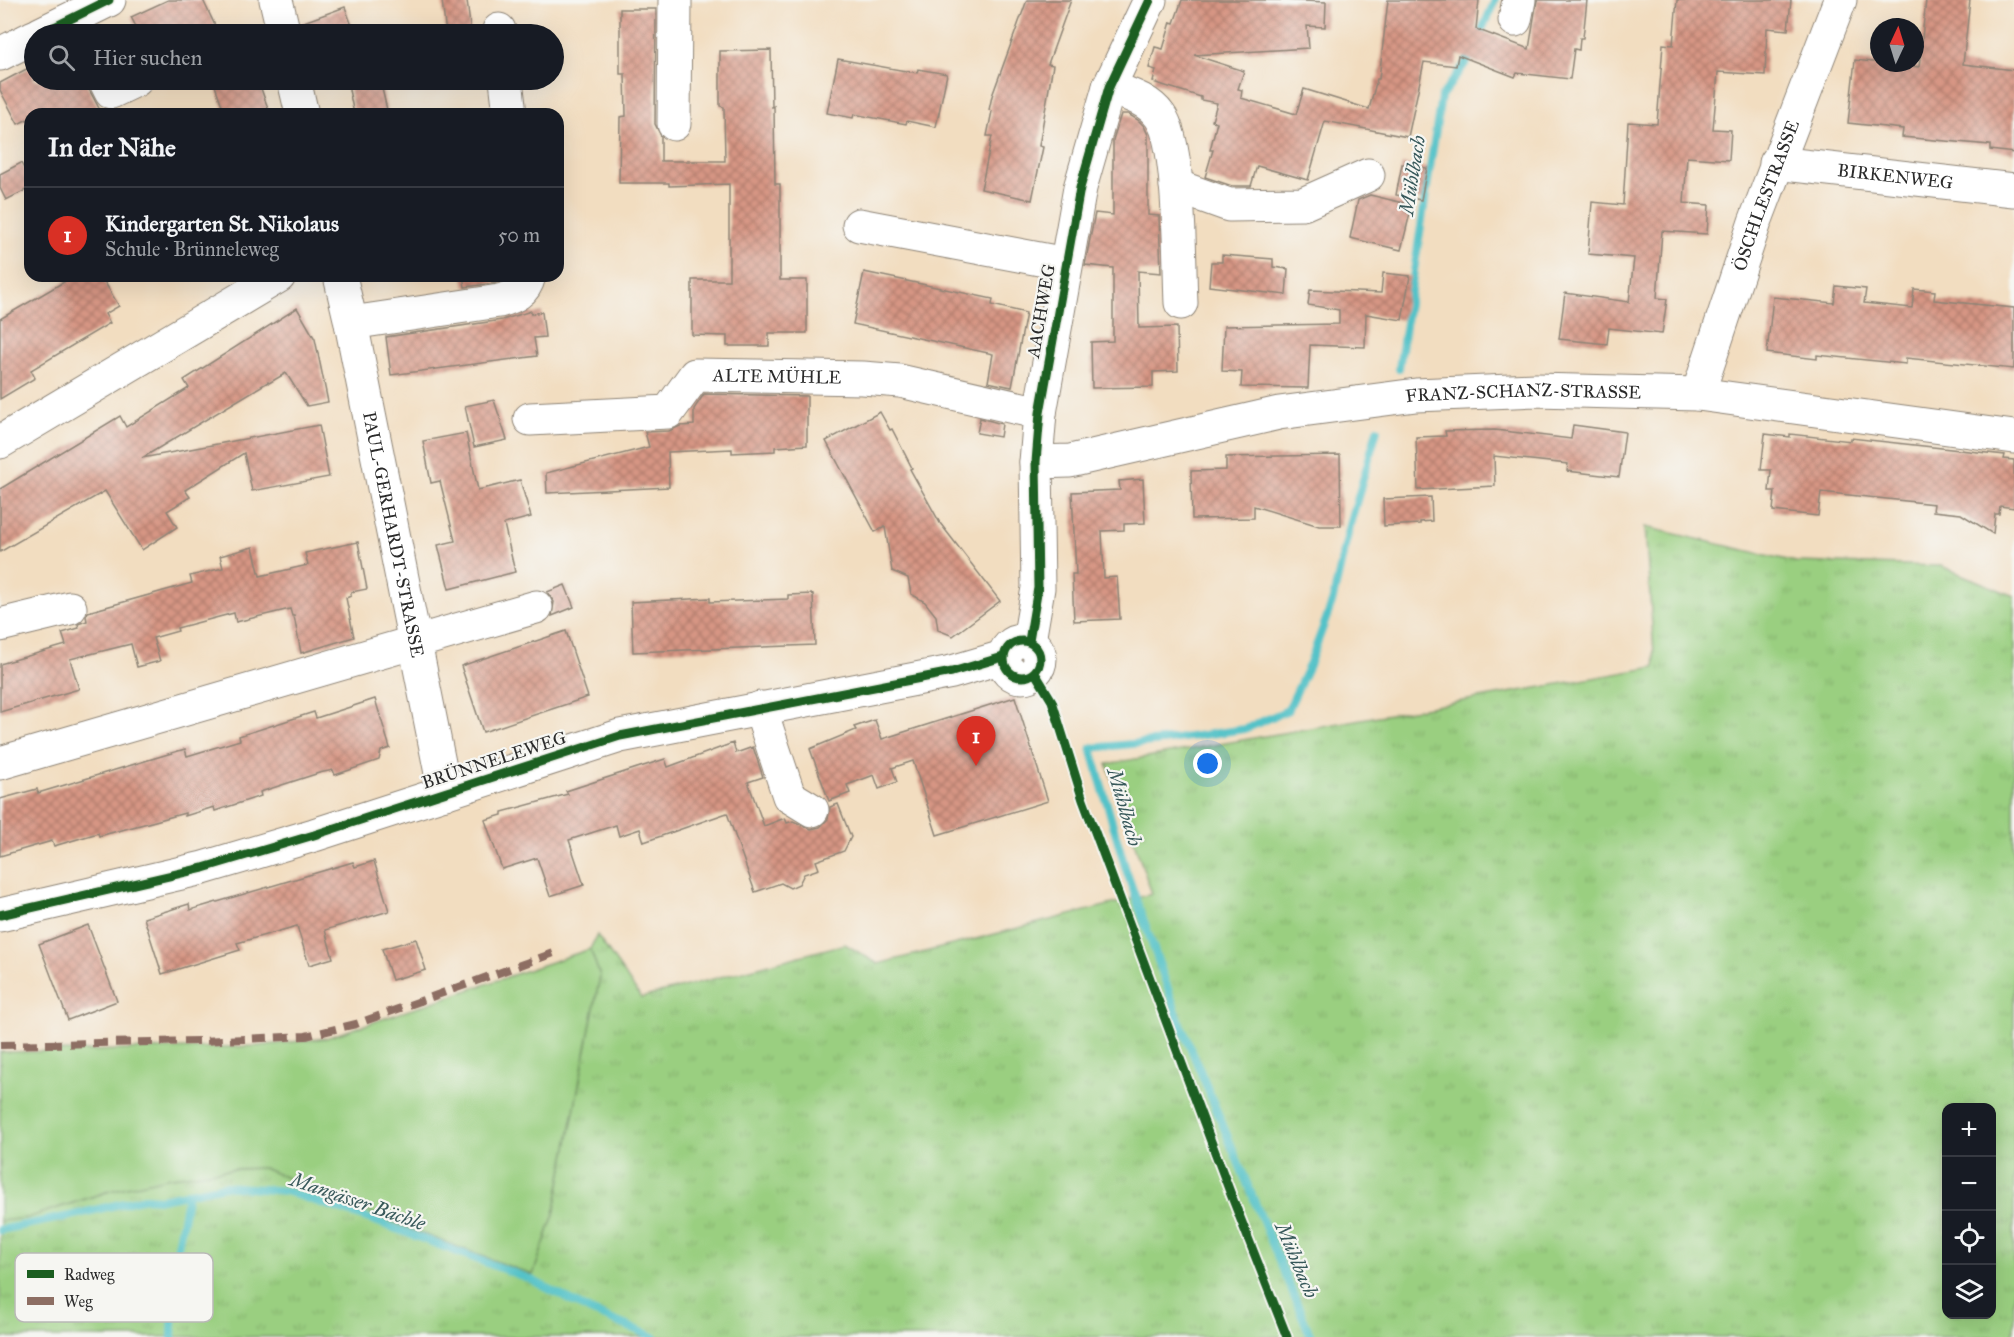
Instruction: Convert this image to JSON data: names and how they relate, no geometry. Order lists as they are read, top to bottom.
{
  "streets": {
    "street": [
      "BIRKENWEG",
      "ÖSCHLESTRASSE",
      "AACHWEG",
      "ALTE MÜHLE",
      "FRANZ-SCHANZ-STRASSE",
      "PAUL-GERHARDT-STRASSE",
      "BRÜNNELEWEG"
    ]
  },
  "crossings": [
    ["BIRKENWEG", "ÖSCHLESTRASSE"],
    ["ÖSCHLESTRASSE", "FRANZ-SCHANZ-STRASSE"],
    ["AACHWEG", "ALTE MÜHLE"],
    ["AACHWEG", "FRANZ-SCHANZ-STRASSE"],
    ["AACHWEG", "BRÜNNELEWEG"],
    ["PAUL-GERHARDT-STRASSE", "BRÜNNELEWEG"]
  ],
  "water": ["Mühlbach", "Mangässer Bächle"],
  "legend": ["Radweg", "Weg"],
  "north": "top",
  "page": {
    "search": "Hier suchen",
    "heading": "In der Nähe",
    "list": [
      {
        "mark": "1",
        "name": "Kindergarten St. Nikolaus",
        "note": "Schule · Brünneleweg",
        "value": "50 m"
      }
    ],
    "pins": "1",
    "map_buttons": ["+", "−"]
  }
}
